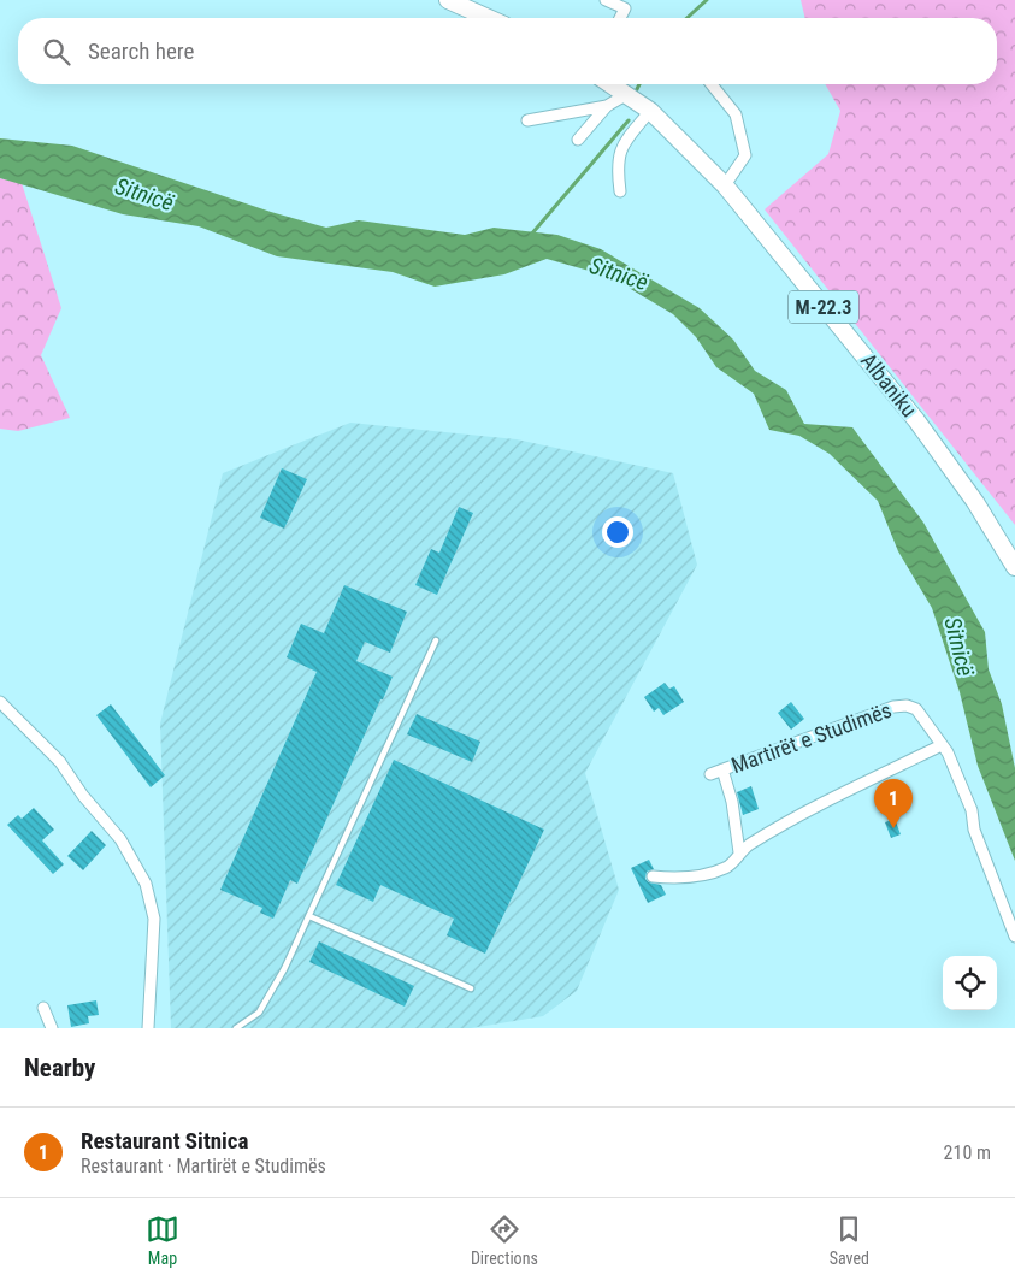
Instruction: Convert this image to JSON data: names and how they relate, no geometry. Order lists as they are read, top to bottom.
{
  "streets": {
    "main road": ["M-22.3", "Albaniku"],
    "street": ["Martirët e Studimës"]
  },
  "water": ["Sitnicë"],
  "page": {
    "search": "Search here",
    "pins": "1",
    "heading": "Nearby",
    "list": [
      {
        "mark": "1",
        "name": "Restaurant Sitnica",
        "note": "Restaurant · Martirët e Studimës",
        "value": "210 m"
      }
    ],
    "nav": ["Map", "Directions", "Saved"]
  }
}
